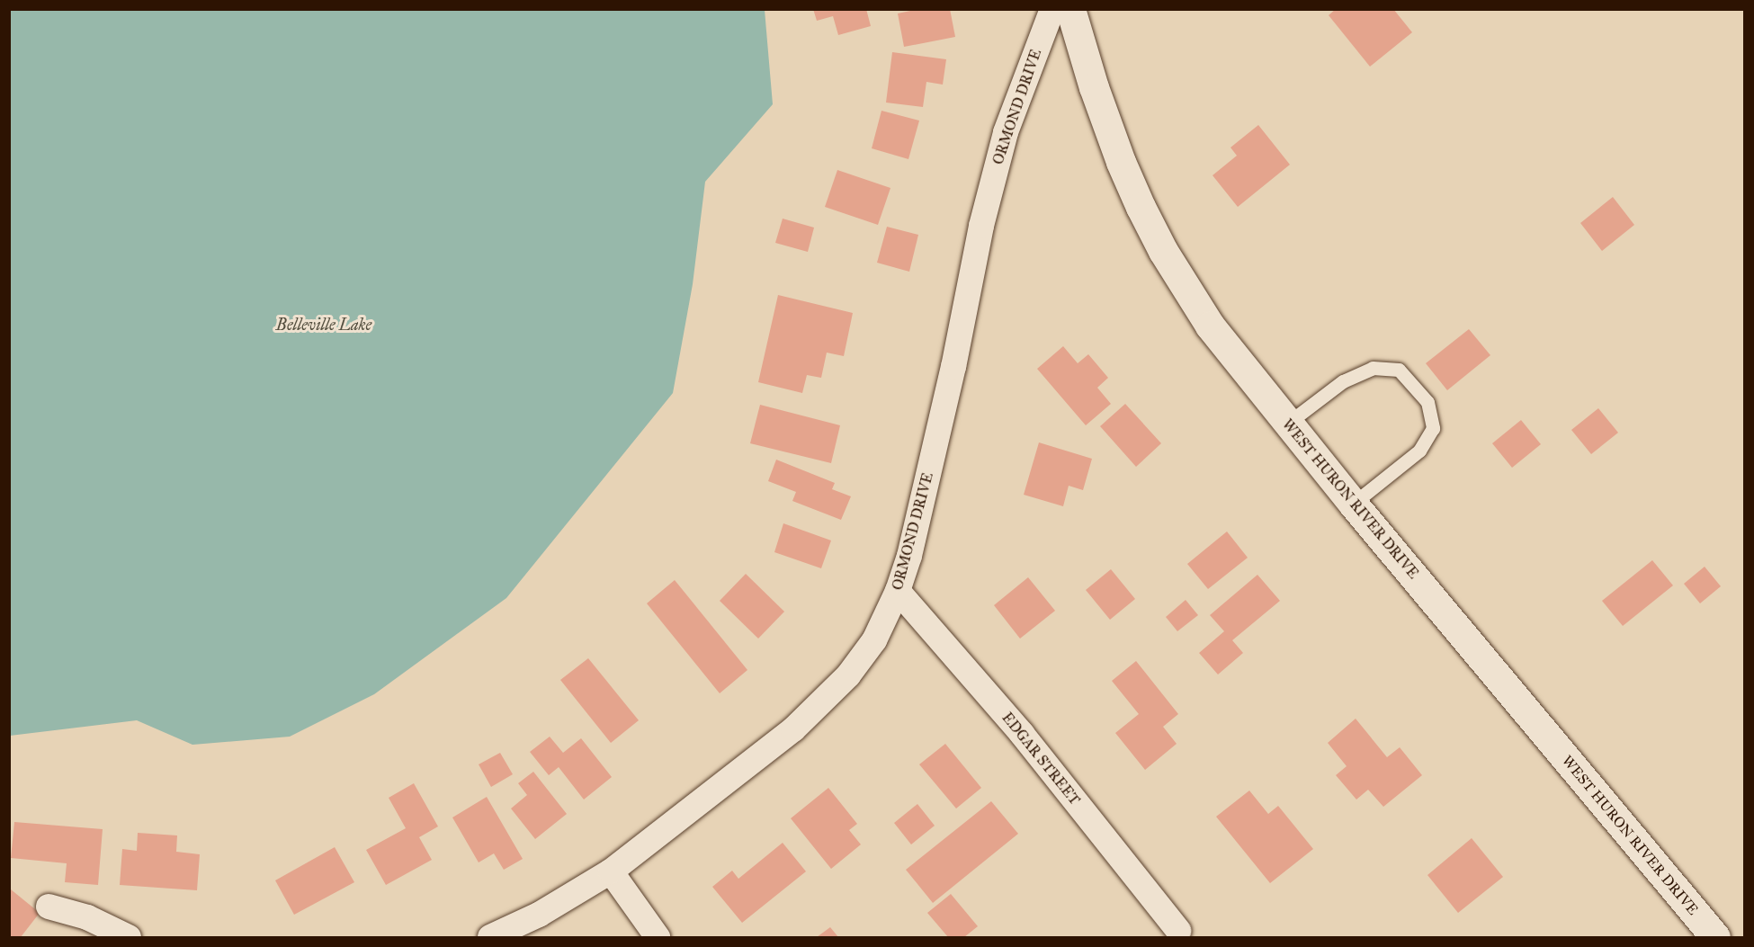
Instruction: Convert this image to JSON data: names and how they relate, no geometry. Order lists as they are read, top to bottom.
{
  "streets": {
    "main road": ["WEST HURON RIVER DRIVE"],
    "street": ["ORMOND DRIVE", "EDGAR STREET"]
  },
  "crossings": [
    ["ORMOND DRIVE", "EDGAR STREET"]
  ],
  "water": ["Belleville Lake"]
}
